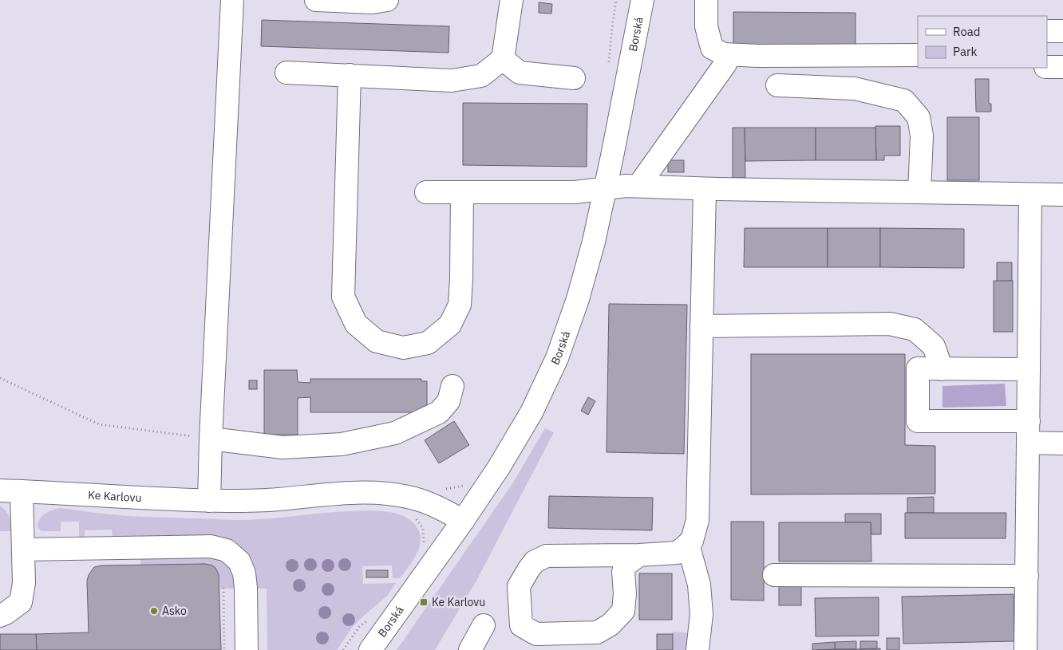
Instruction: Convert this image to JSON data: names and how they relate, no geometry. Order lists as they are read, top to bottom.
{
  "streets": {
    "street": ["Borská", "Ke Karlovu"]
  },
  "crossings": [
    ["Borská", "Ke Karlovu"]
  ],
  "places": {
    "transit": ["Ke Karlovu"],
    "other": ["Asko"]
  },
  "legend": ["Road", "Park"]
}
